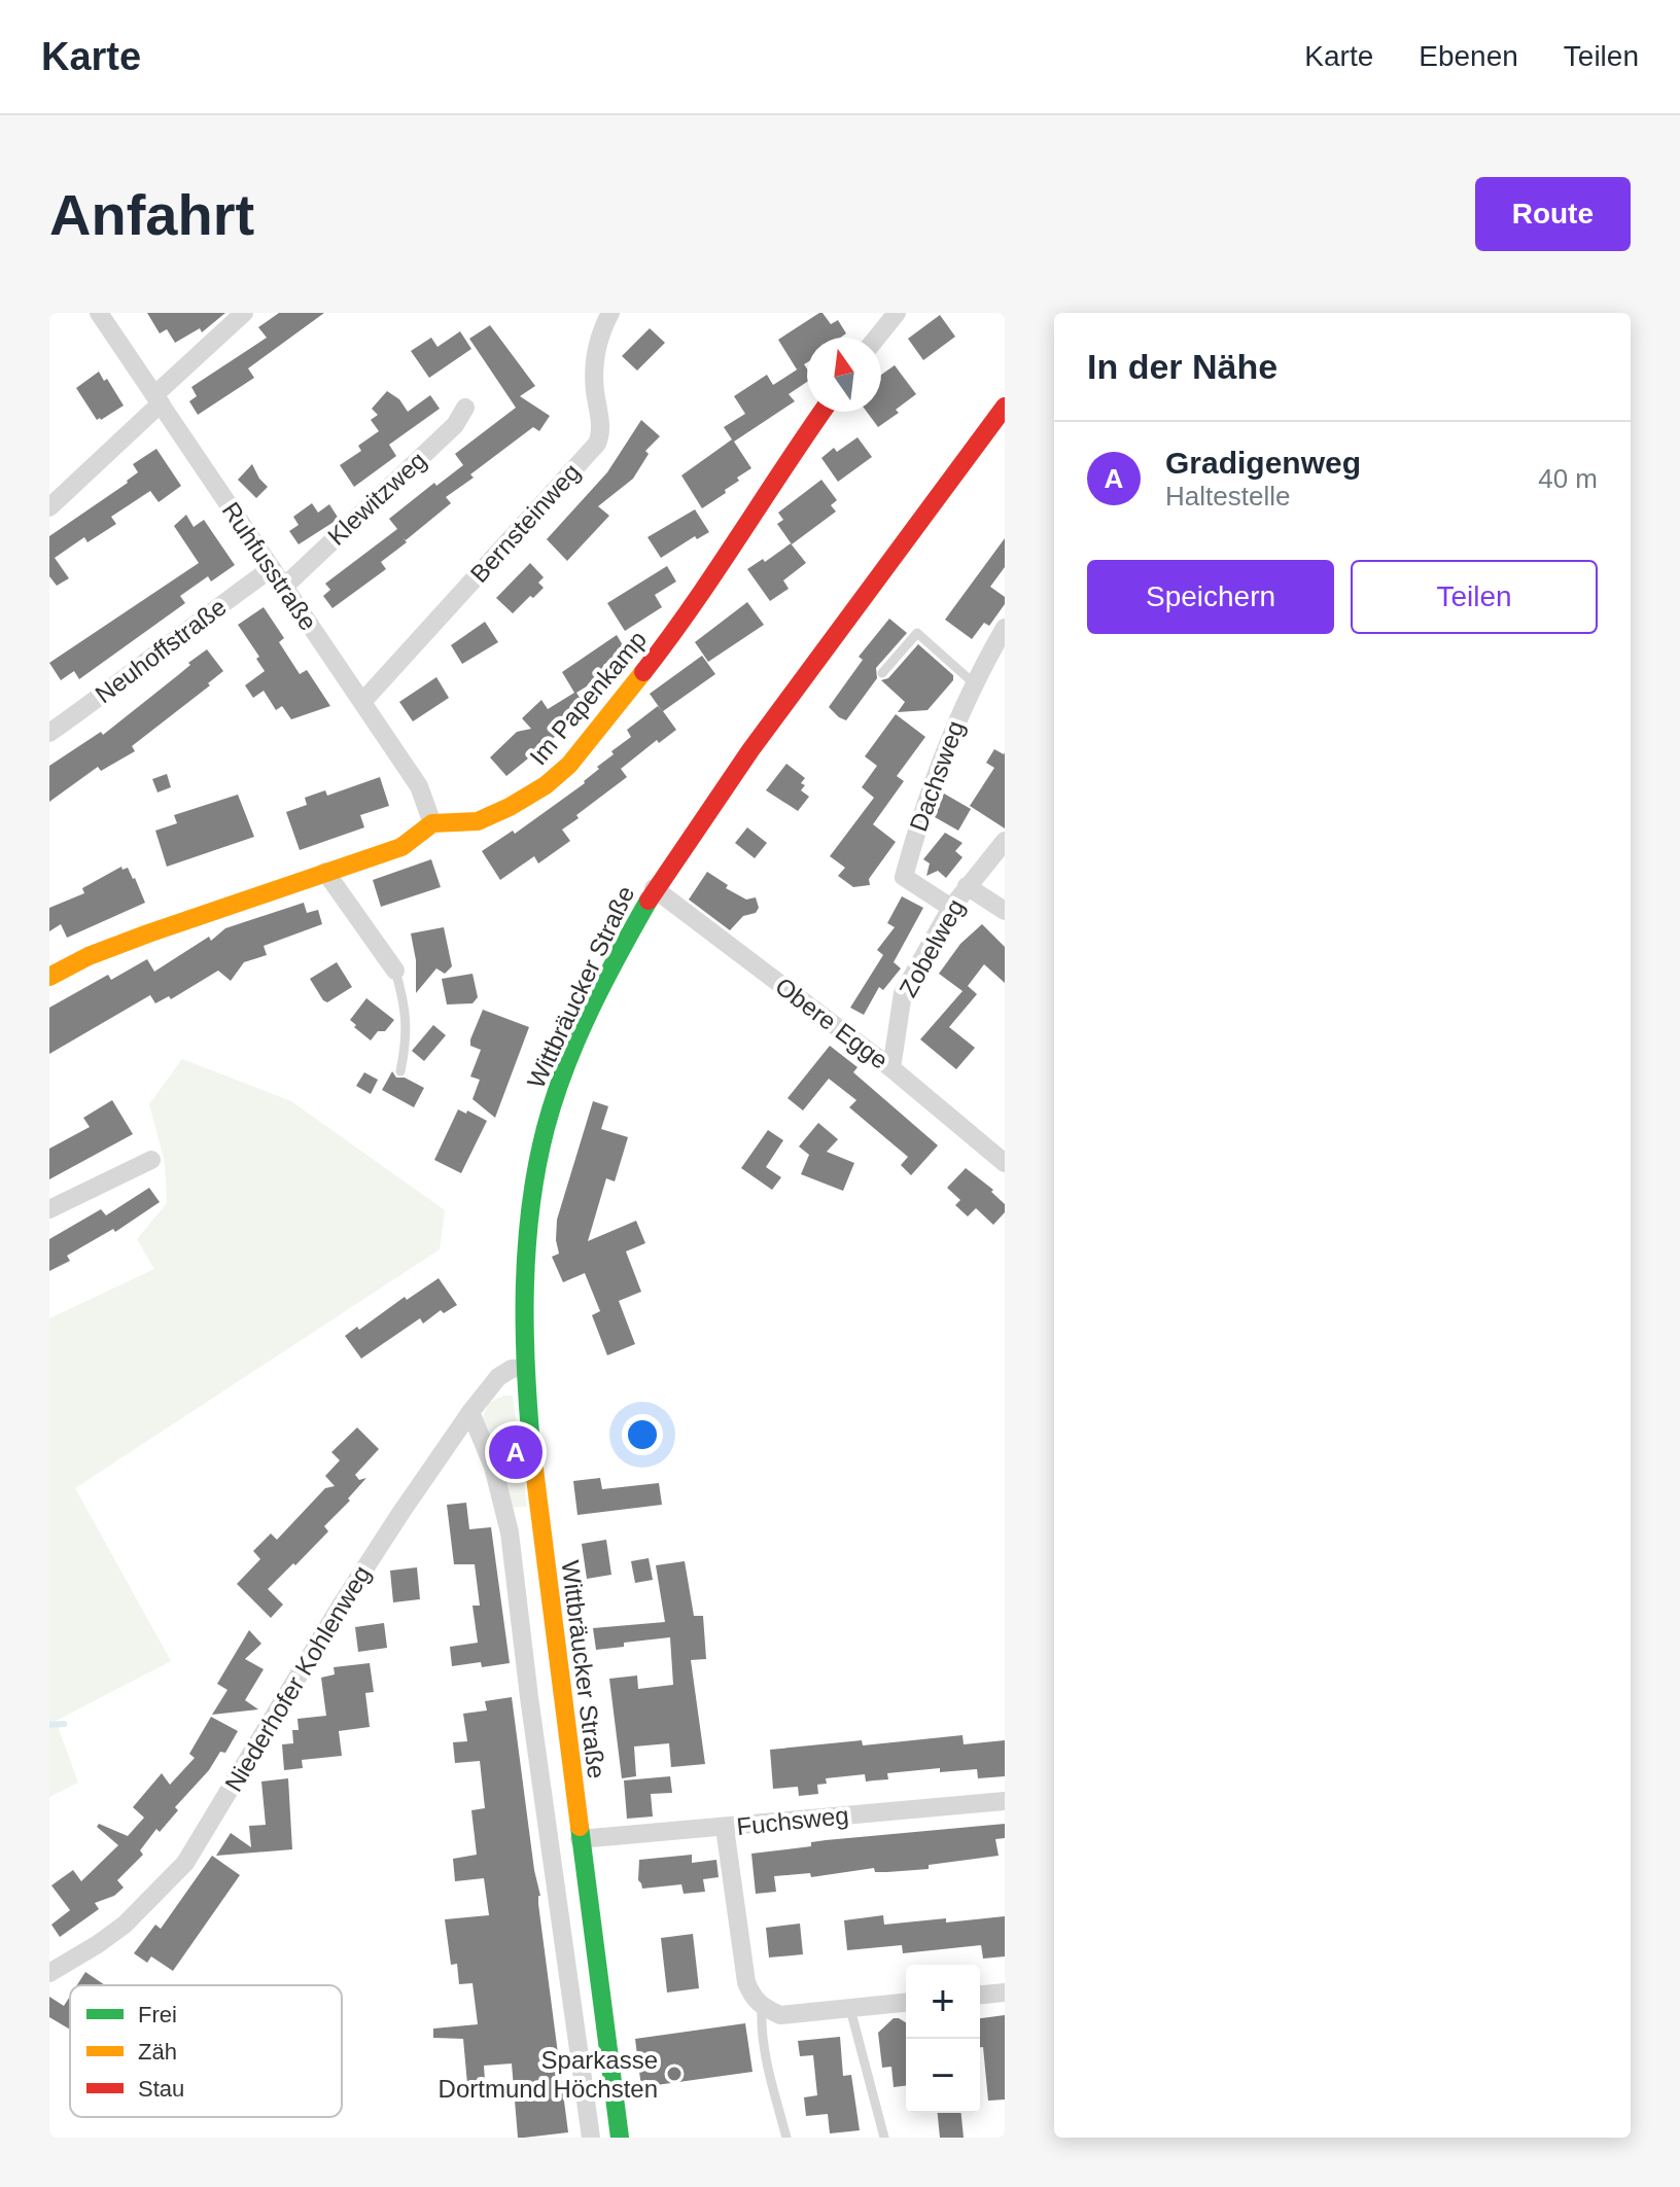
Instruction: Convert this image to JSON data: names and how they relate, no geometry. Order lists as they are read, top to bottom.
{
  "streets": {
    "main road": ["Im Papenkamp", "Wittbräucker Straße"],
    "street": [
      "Klewitzweg",
      "Bernsteinweg",
      "Ruhfusstraße",
      "Neuhoffstraße",
      "Dachsweg",
      "Zobelweg",
      "Obere Egge",
      "Niederhofer Kohlenweg",
      "Fuchsweg"
    ]
  },
  "crossings": [
    ["Klewitzweg", "Ruhfusstraße"],
    ["Bernsteinweg", "Ruhfusstraße"],
    ["Ruhfusstraße", "Neuhoffstraße"],
    ["Ruhfusstraße", "Im Papenkamp"],
    ["Dachsweg", "Zobelweg"],
    ["Zobelweg", "Obere Egge"],
    ["Wittbräucker Straße", "Obere Egge"],
    ["Wittbräucker Straße", "Niederhofer Kohlenweg"],
    ["Wittbräucker Straße", "Fuchsweg"]
  ],
  "places": ["Sparkasse Dortmund Höchsten"],
  "legend": ["Frei", "Zäh", "Stau"],
  "north": "top",
  "page": {
    "header": "Karte",
    "nav": ["Karte", "Ebenen", "Teilen"],
    "buttons": [
      "Route",
      ["Speichern", "Teilen"]
    ],
    "title": "Anfahrt",
    "heading": "In der Nähe",
    "list": [
      {
        "mark": "A",
        "name": "Gradigenweg",
        "note": "Haltestelle",
        "value": "40 m"
      }
    ],
    "pins": "A",
    "map_buttons": ["+", "−"]
  }
}
